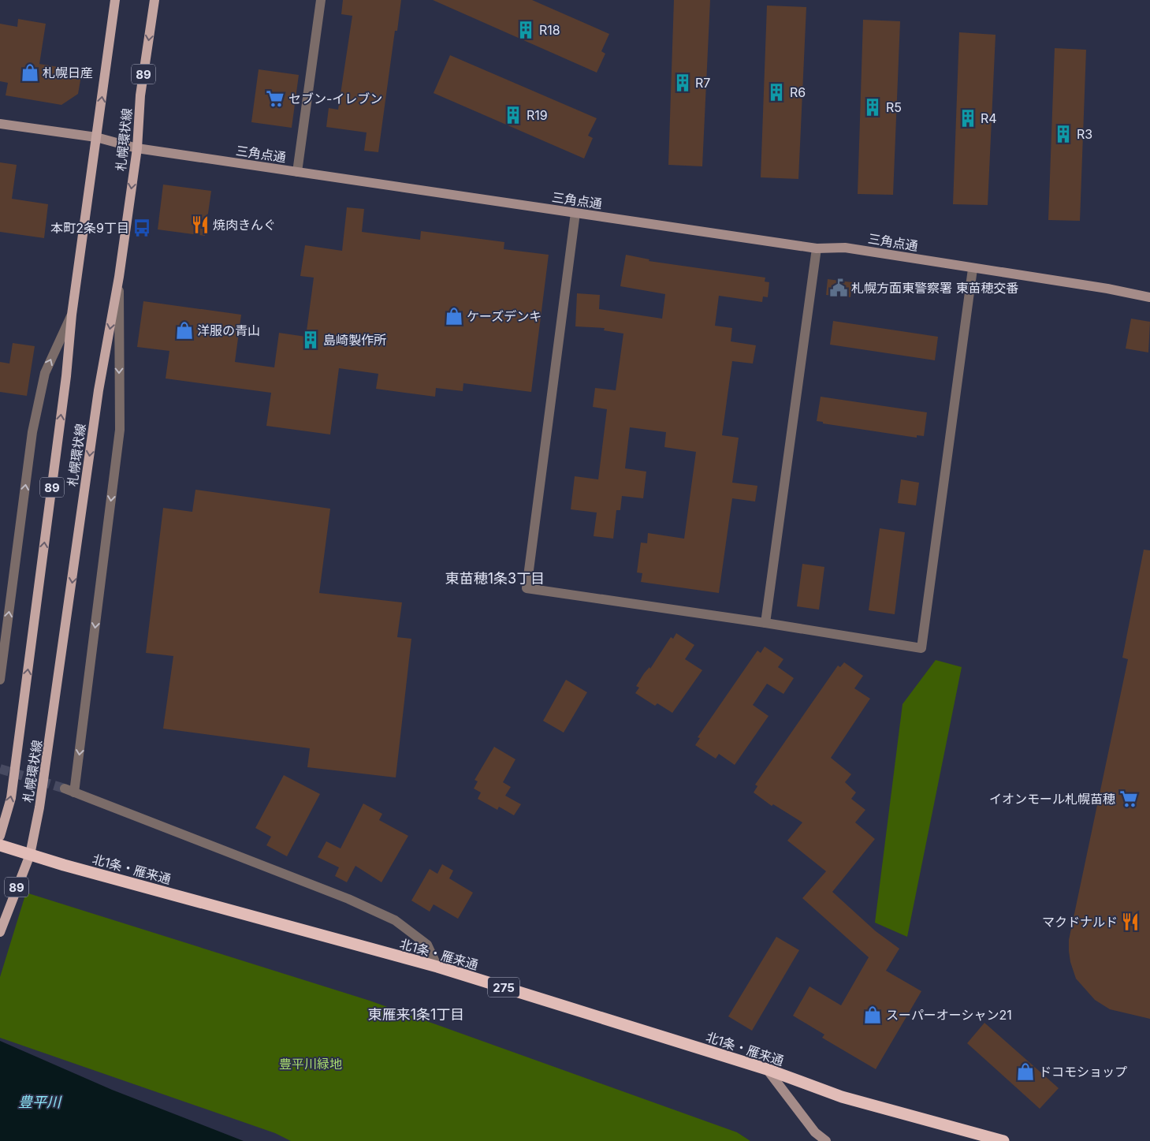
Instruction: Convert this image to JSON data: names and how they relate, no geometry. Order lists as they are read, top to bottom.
{
  "streets": {
    "highway": ["北1条・雁来通", "275"],
    "main road": ["89", "札幌環状線"],
    "street": ["三角点通"]
  },
  "crossings": [
    ["札幌環状線", "三角点通"],
    ["札幌環状線", "北1条・雁来通"]
  ],
  "districts": ["東苗穂1条3丁目", "東雁来1条1丁目"],
  "water": ["豊平川"],
  "parks": ["豊平川緑地"],
  "places": {
    "building": [
      "R18",
      "R7",
      "R6",
      "R5",
      "R19",
      "R4",
      "R3",
      "島崎製作所"
    ],
    "shop": [
      "札幌日産",
      "ケーズデンキ",
      "洋服の青山",
      "スーパーオーシャン21",
      "ドコモショップ"
    ],
    "supermarket": ["セブン-イレブン", "イオンモール札幌苗穂"],
    "restaurant": ["焼肉きんぐ", "マクドナルド"],
    "bus stop": ["本町2条9丁目"],
    "public building": ["札幌方面東警察署 東苗穂交番"]
  }
}
